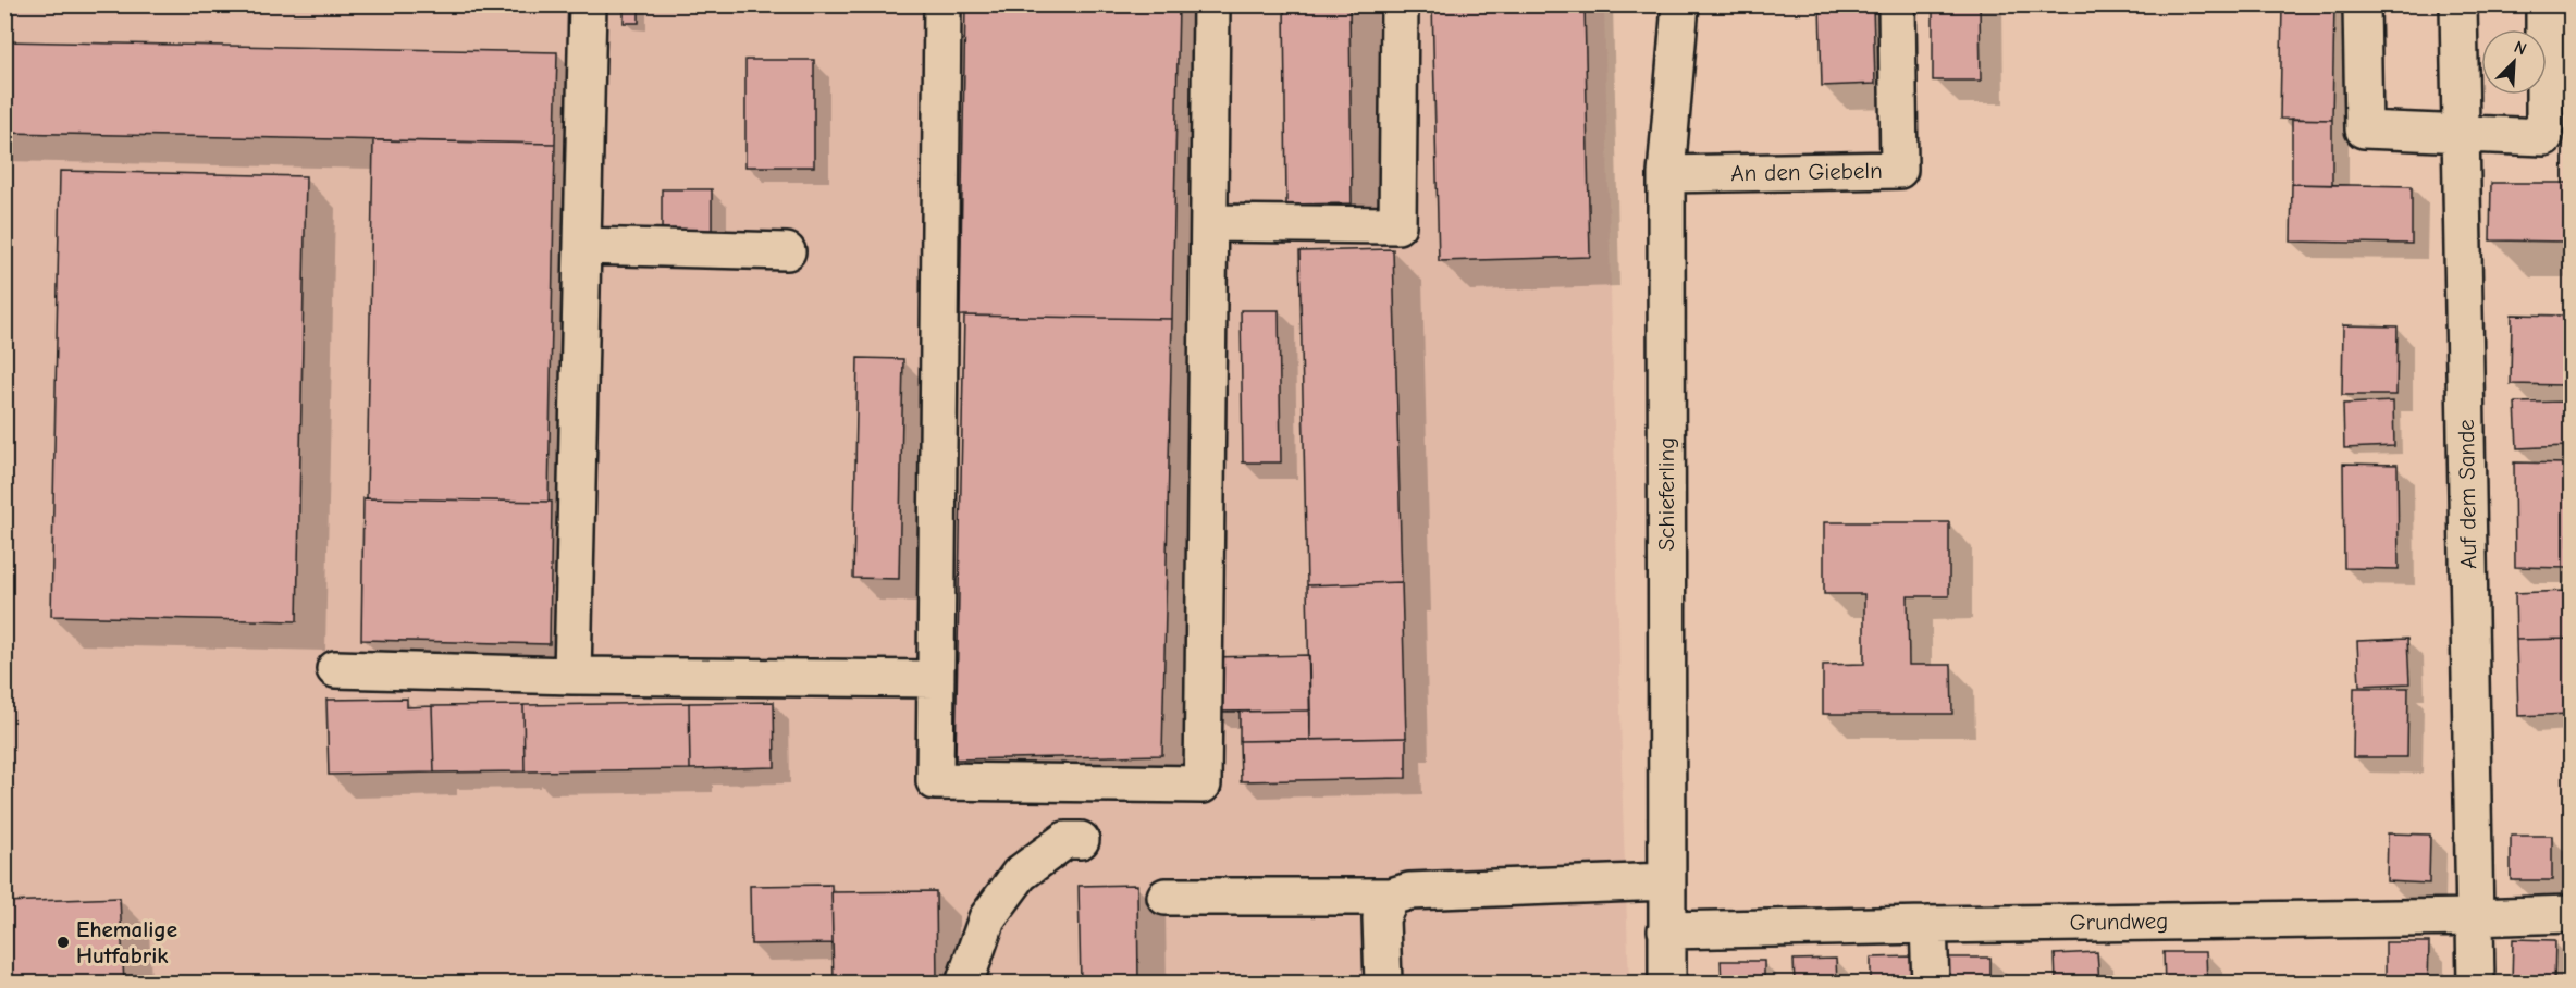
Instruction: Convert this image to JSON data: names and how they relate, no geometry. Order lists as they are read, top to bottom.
{
  "streets": {
    "street": [
      "An den Giebeln",
      "Schieferling",
      "Auf dem Sande",
      "Grundweg"
    ]
  },
  "crossings": [
    ["An den Giebeln", "Schieferling"],
    ["Schieferling", "Grundweg"],
    ["Auf dem Sande", "Grundweg"]
  ],
  "places": ["Ehemalige Hutfabrik"],
  "north": "top right"
}
